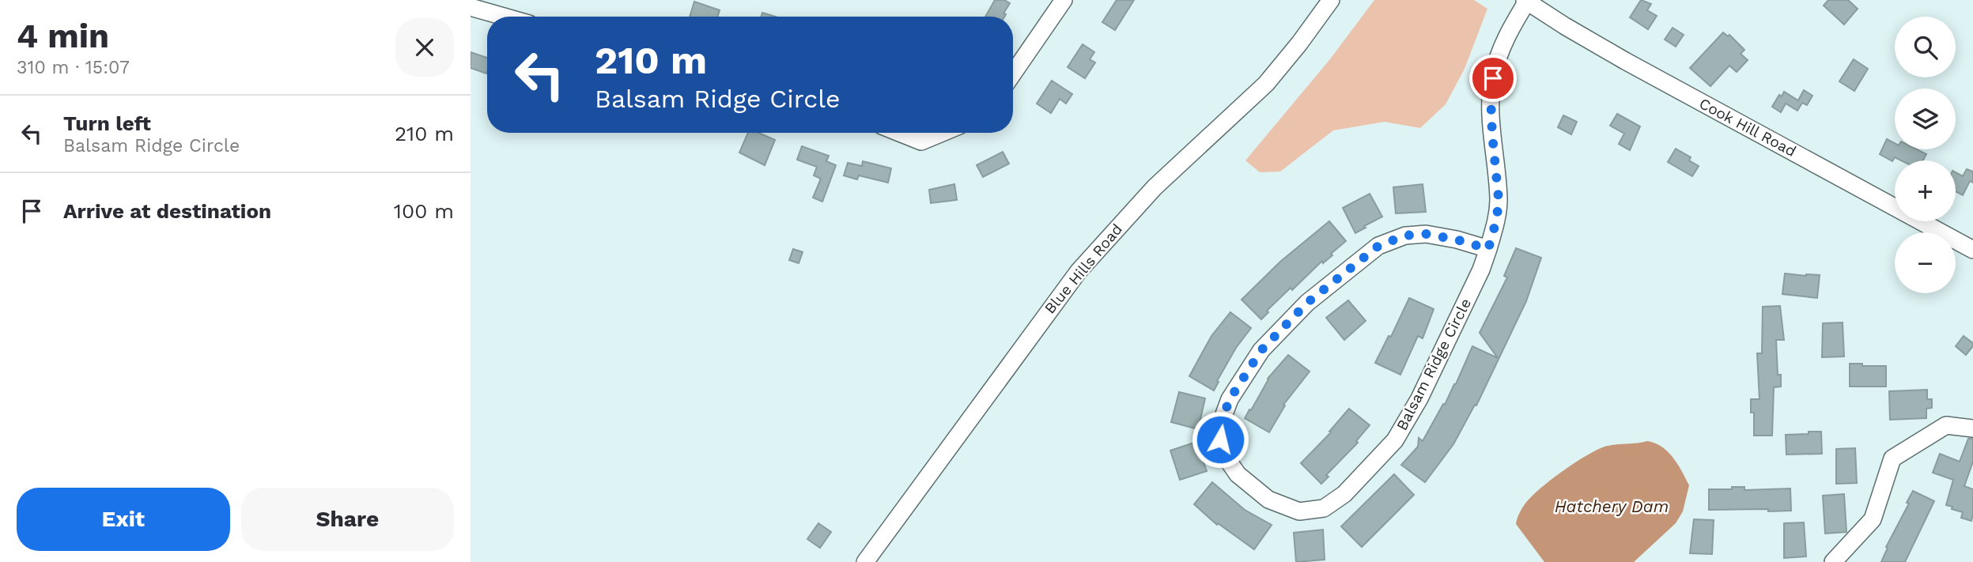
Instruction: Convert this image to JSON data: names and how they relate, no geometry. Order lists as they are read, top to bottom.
{
  "streets": {
    "street": ["Cook Hill Road", "Blue Hills Road", "Balsam Ridge Circle"]
  },
  "crossings": [
    ["Cook Hill Road", "Balsam Ridge Circle"]
  ],
  "water": ["Hatchery Dam"],
  "page": {
    "heading": ["4 min", "310 m · 15:07"],
    "map_buttons": ["+", "−"],
    "turn": ["210 m", "Balsam Ridge Circle"],
    "list": [
      {
        "name": "Turn left",
        "note": "Balsam Ridge Circle",
        "value": "210 m"
      },
      {
        "name": "Arrive at destination",
        "value": "100 m"
      }
    ],
    "buttons": ["Exit", "Share"]
  }
}
